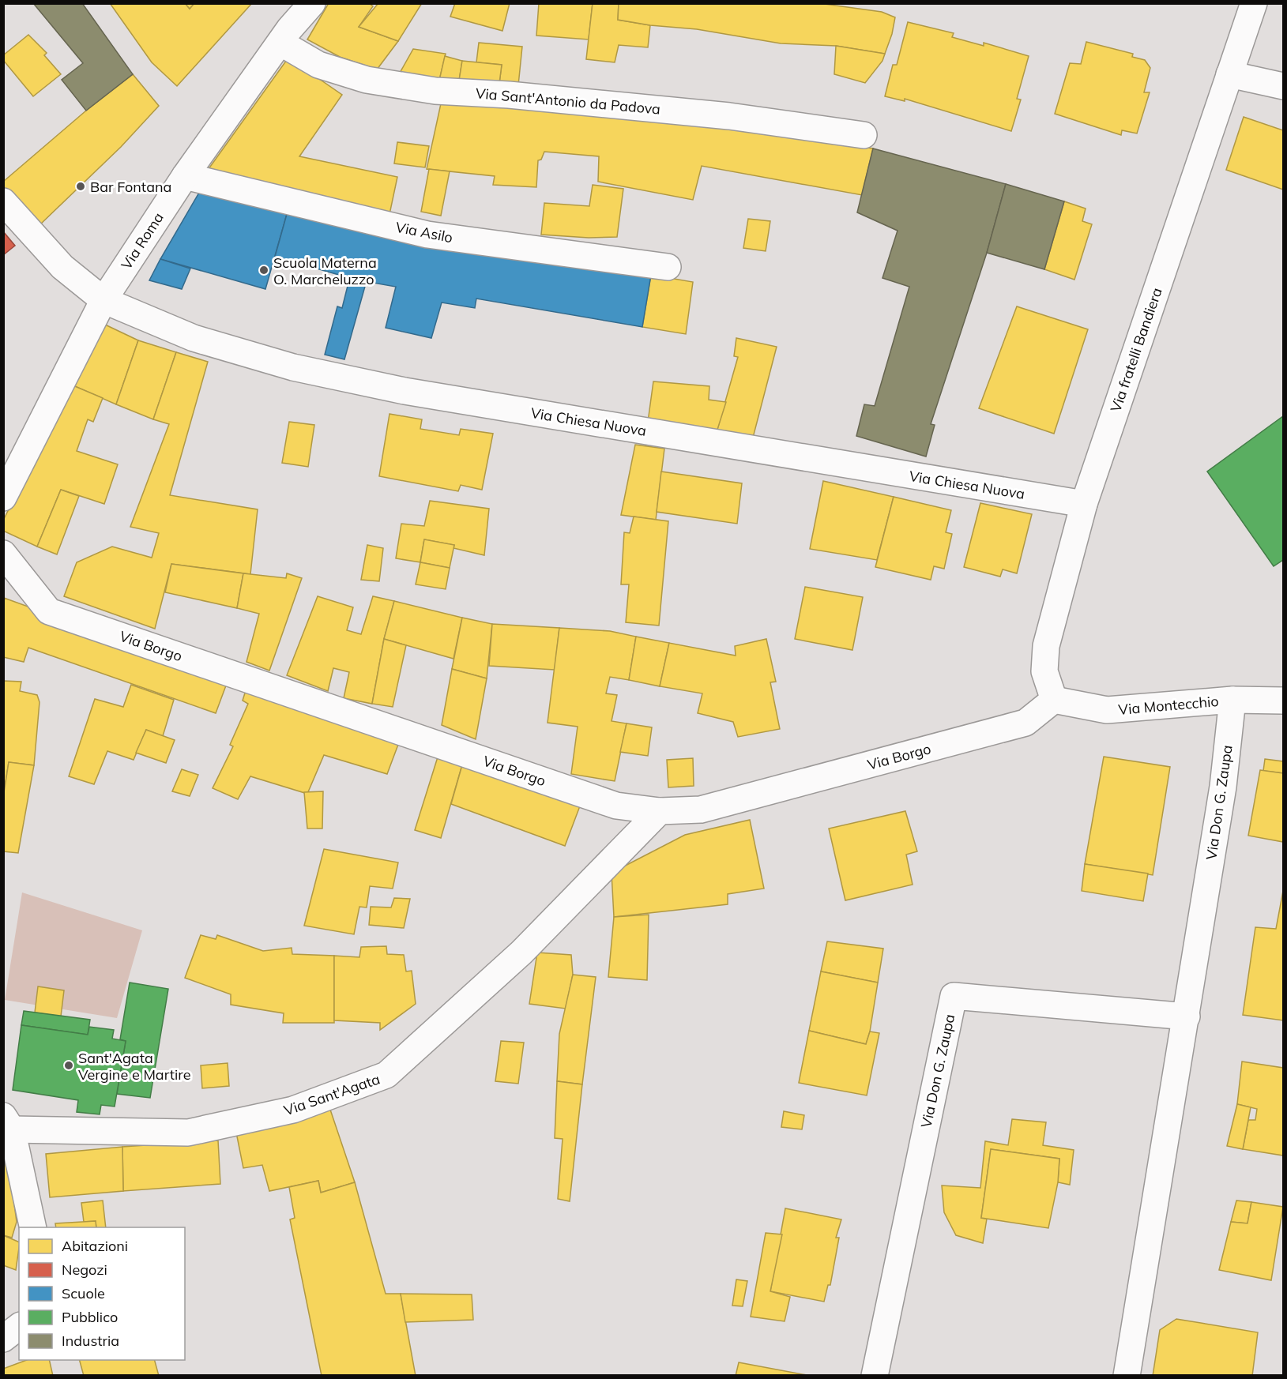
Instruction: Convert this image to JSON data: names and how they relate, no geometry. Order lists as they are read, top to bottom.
{
  "streets": {
    "street": [
      "Via Sant'Antonio da Padova",
      "Via Asilo",
      "Via Roma",
      "Via fratelli Bandiera",
      "Via Chiesa Nuova",
      "Via Borgo",
      "Via Montecchio",
      "Via Don G. Zaupa",
      "Via Sant'Agata"
    ]
  },
  "crossings": [
    ["Via Sant'Antonio da Padova", "Via Roma"],
    ["Via Asilo", "Via Roma"],
    ["Via Roma", "Via Chiesa Nuova"],
    ["Via fratelli Bandiera", "Via Chiesa Nuova"],
    ["Via fratelli Bandiera", "Via Borgo"],
    ["Via fratelli Bandiera", "Via Montecchio"],
    ["Via Borgo", "Via Montecchio"],
    ["Via Borgo", "Via Sant'Agata"],
    ["Via Montecchio", "Via Don G. Zaupa"]
  ],
  "places": ["Bar Fontana", "Scuola Materna O. Marcheluzzo", "Sant'Agata Vergine e Martire"],
  "legend": [
    "Abitazioni",
    "Negozi",
    "Scuole",
    "Pubblico",
    "Industria"
  ]
}
